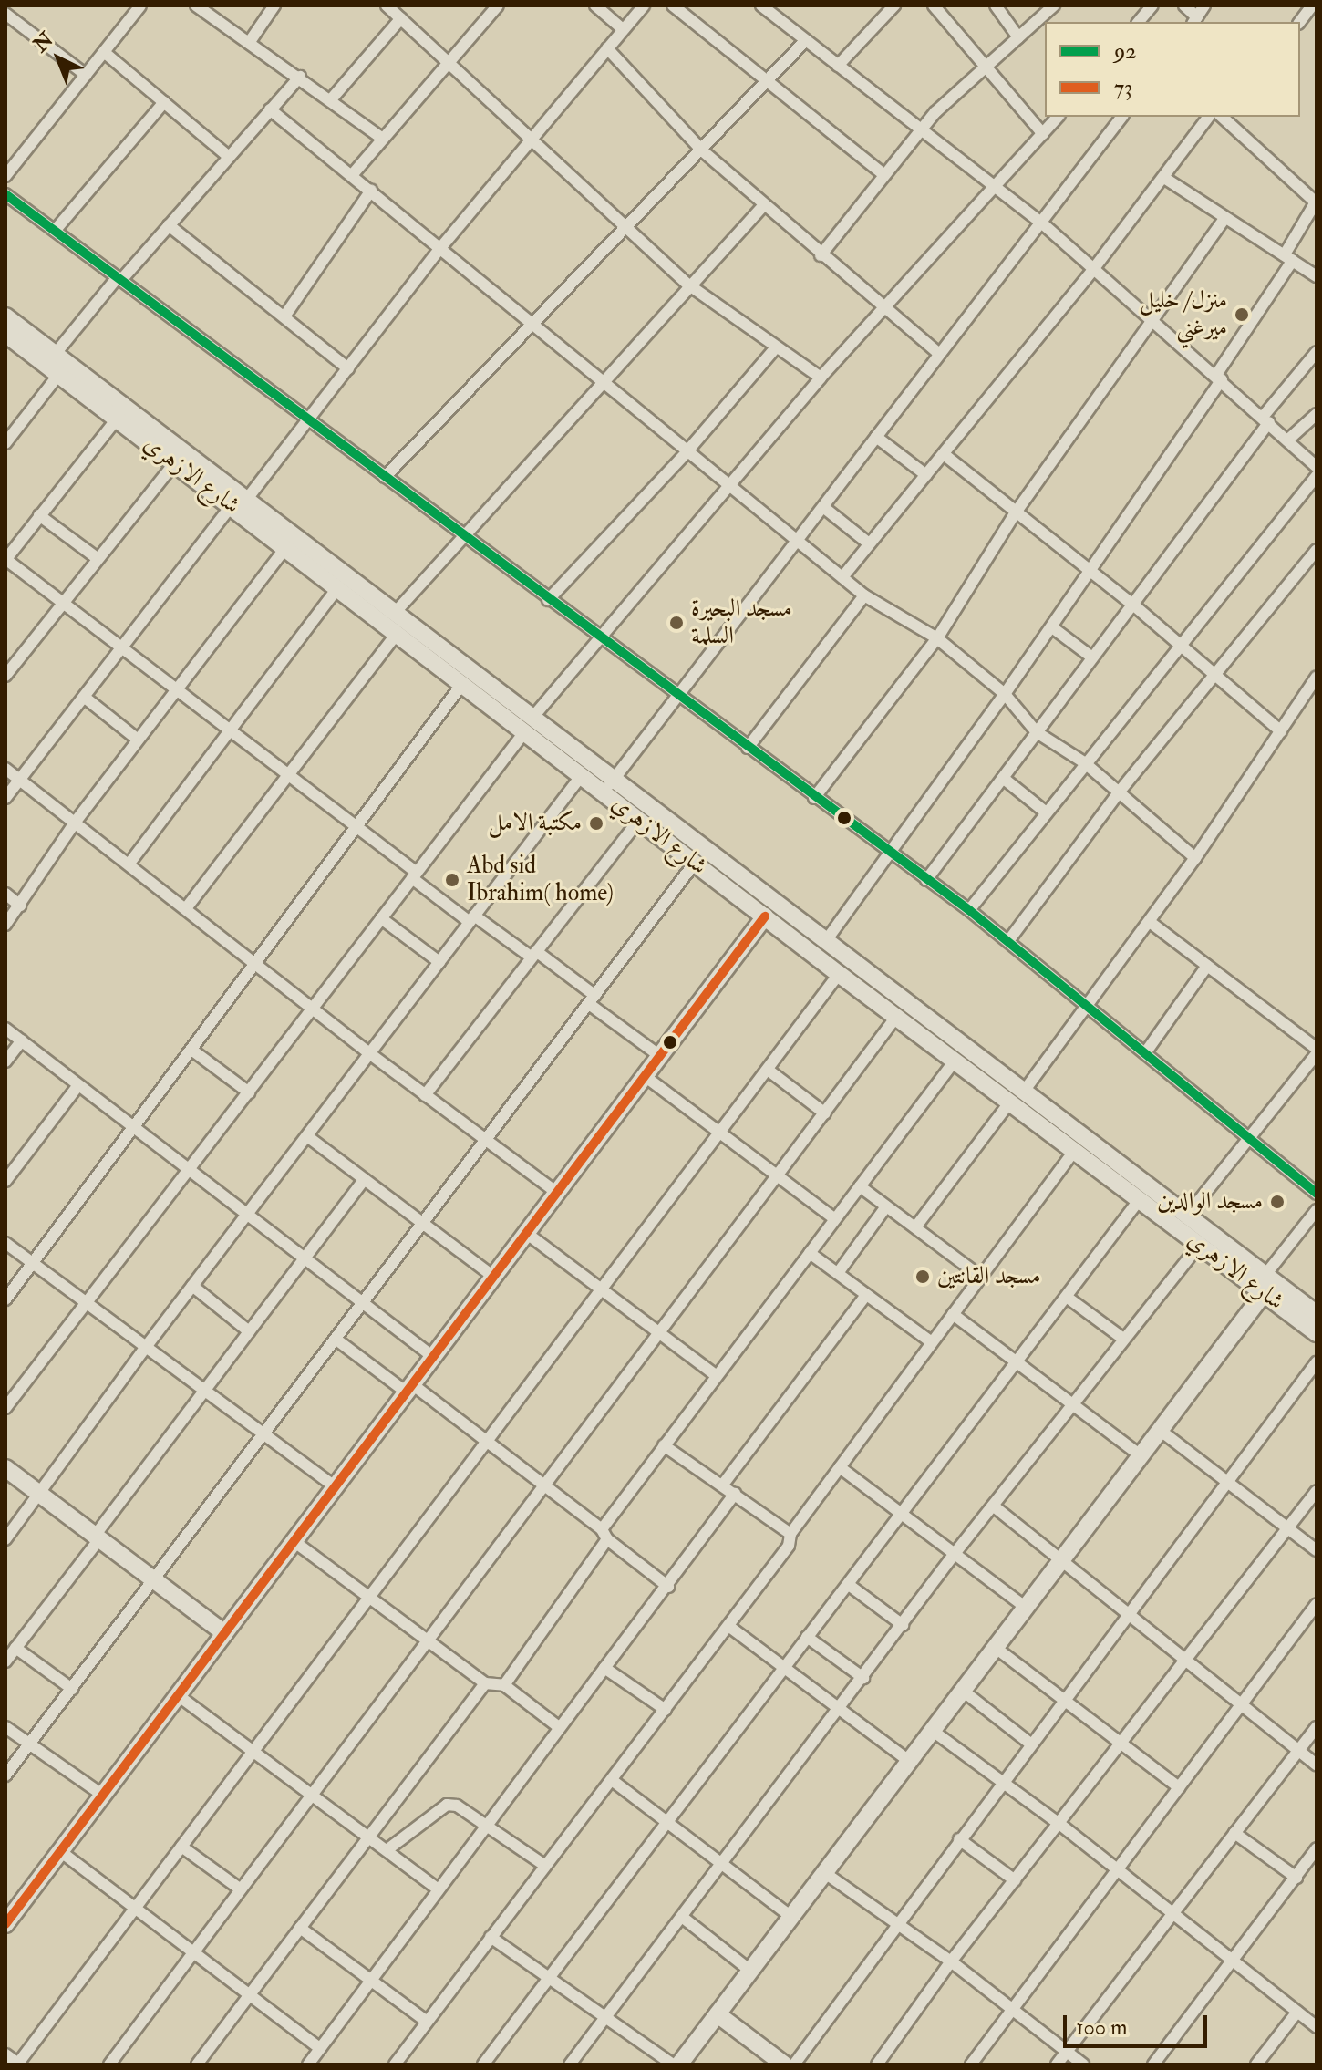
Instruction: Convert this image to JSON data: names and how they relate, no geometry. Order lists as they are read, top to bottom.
{
  "streets": {
    "street": ["شارع الازهري"]
  },
  "places": [
    "منزل/ خليل ميرغني",
    "مسجد البحيرة السلمة",
    "مكتبة الامل",
    "Abd sid Ibrahim( home)",
    "مسجد الوالدين",
    "مسجد القانتين"
  ],
  "lines": ["transit line 92", "transit line 73"],
  "legend": ["92", "73"],
  "scale_bar": "100 m",
  "north": "top left"
}
